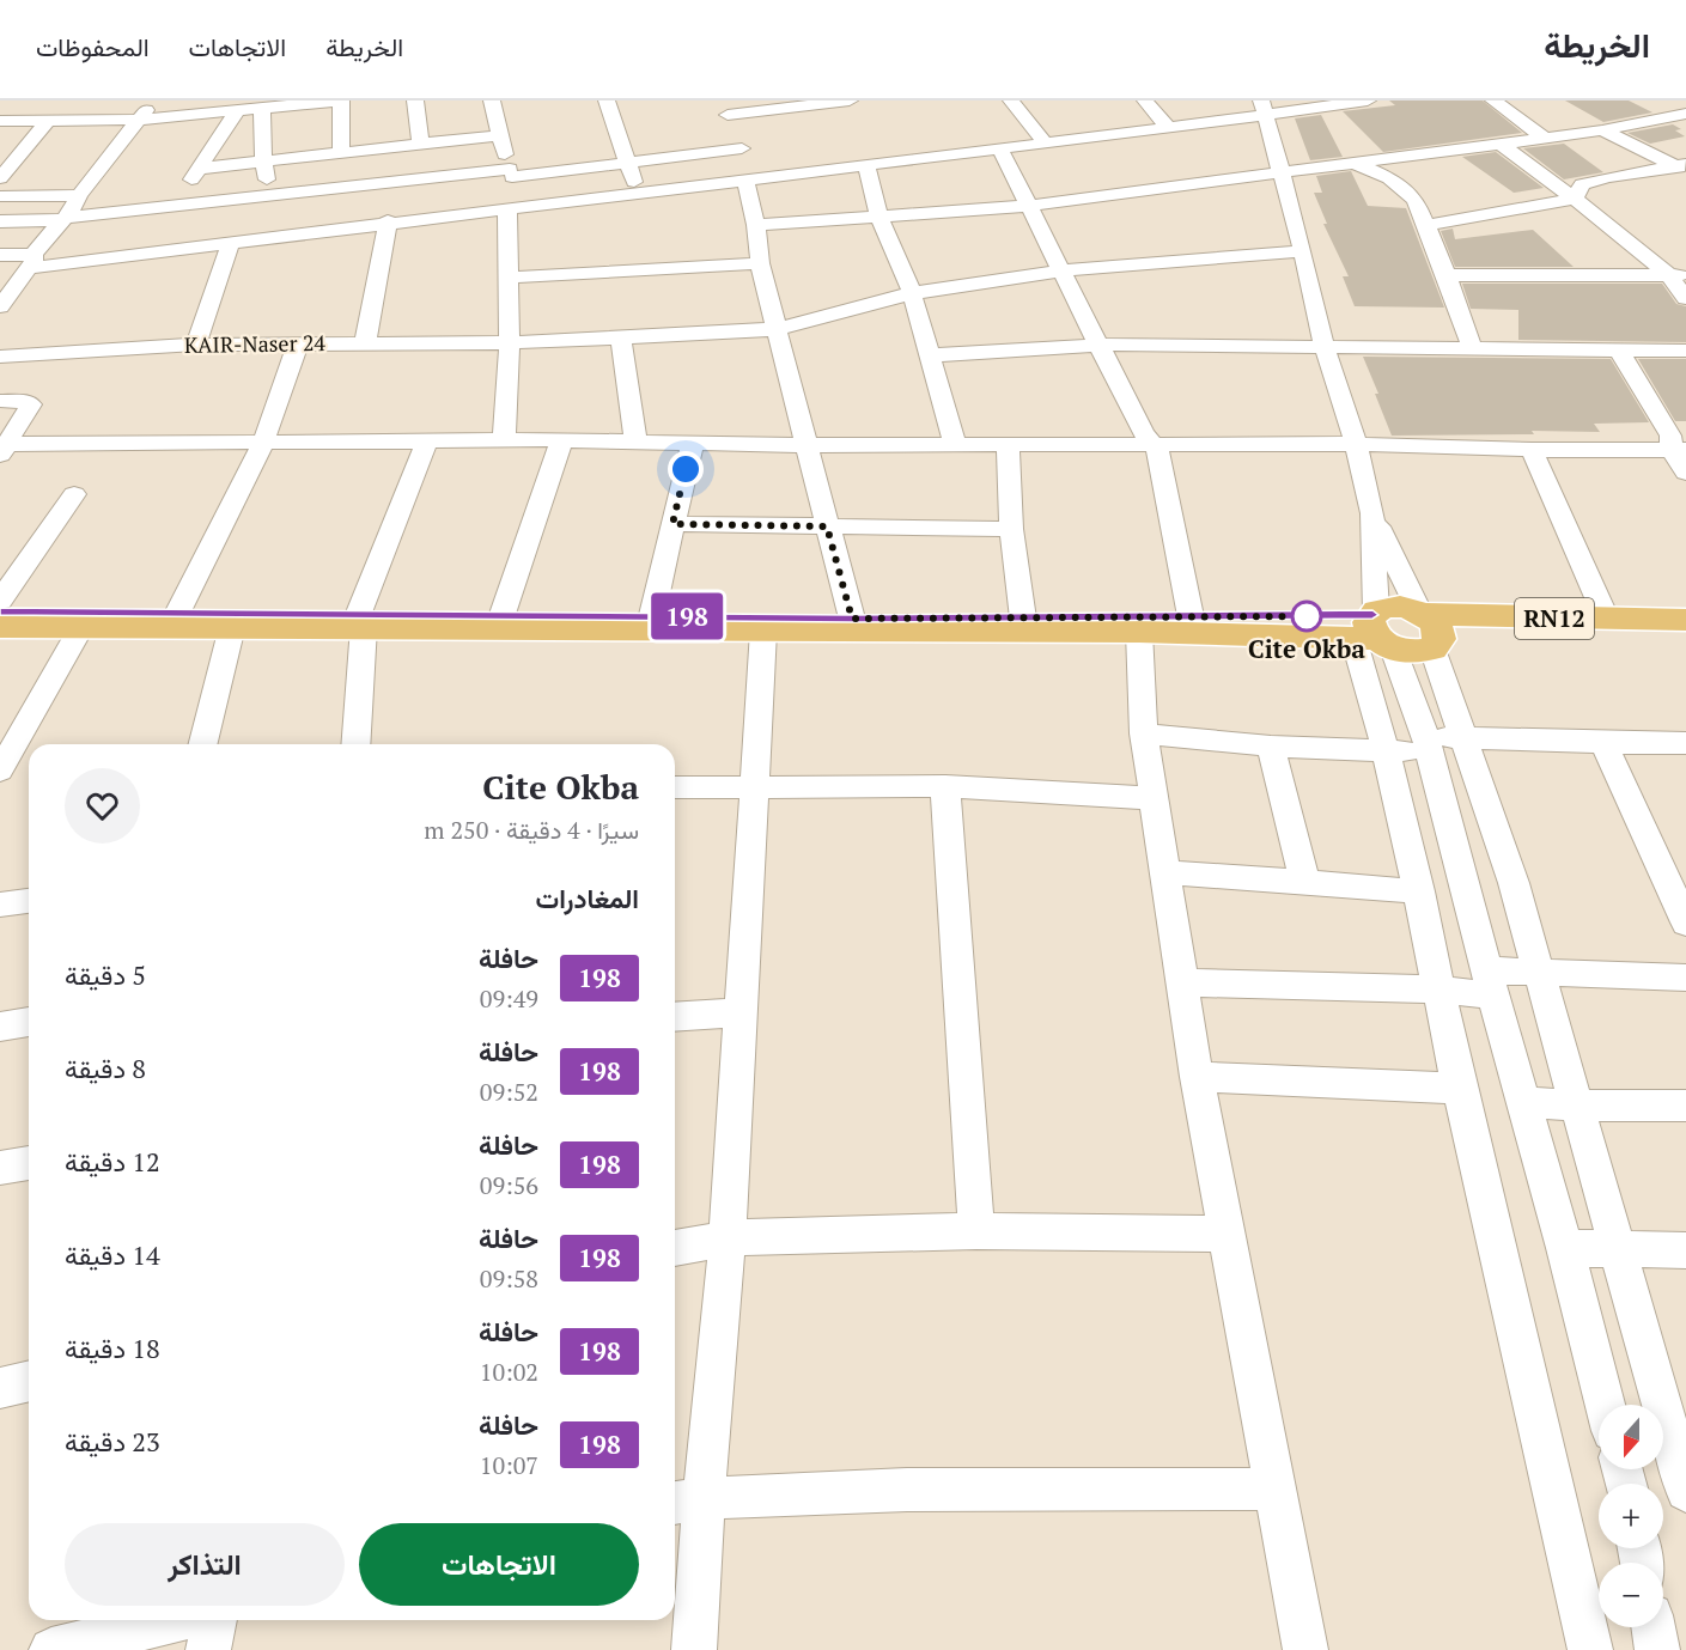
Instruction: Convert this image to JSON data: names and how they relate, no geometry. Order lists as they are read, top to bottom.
{
  "streets": {
    "main road": ["RN12"],
    "street": ["KAIR-Naser 24"]
  },
  "places": ["Cite Okba"],
  "lines": ["bus line 198"],
  "north": "bottom",
  "page": {
    "header": "الخريطة",
    "nav": ["الخريطة", "الاتجاهات", "المحفوظات"],
    "on_map": "198",
    "heading": [
      ["Cite Okba", "سيرًا · 4 دقيقة · 250 m"],
      "المغادرات"
    ],
    "list": [
      {
        "mark": "198",
        "name": "حافلة",
        "note": "09:49",
        "value": "5 دقيقة"
      },
      {
        "mark": "198",
        "name": "حافلة",
        "note": "09:52",
        "value": "8 دقيقة"
      },
      {
        "mark": "198",
        "name": "حافلة",
        "note": "09:56",
        "value": "12 دقيقة"
      },
      {
        "mark": "198",
        "name": "حافلة",
        "note": "09:58",
        "value": "14 دقيقة"
      },
      {
        "mark": "198",
        "name": "حافلة",
        "note": "10:02",
        "value": "18 دقيقة"
      },
      {
        "mark": "198",
        "name": "حافلة",
        "note": "10:07",
        "value": "23 دقيقة"
      }
    ],
    "map_buttons": ["+", "−"],
    "buttons": ["الاتجاهات", "التذاكر"]
  }
}
